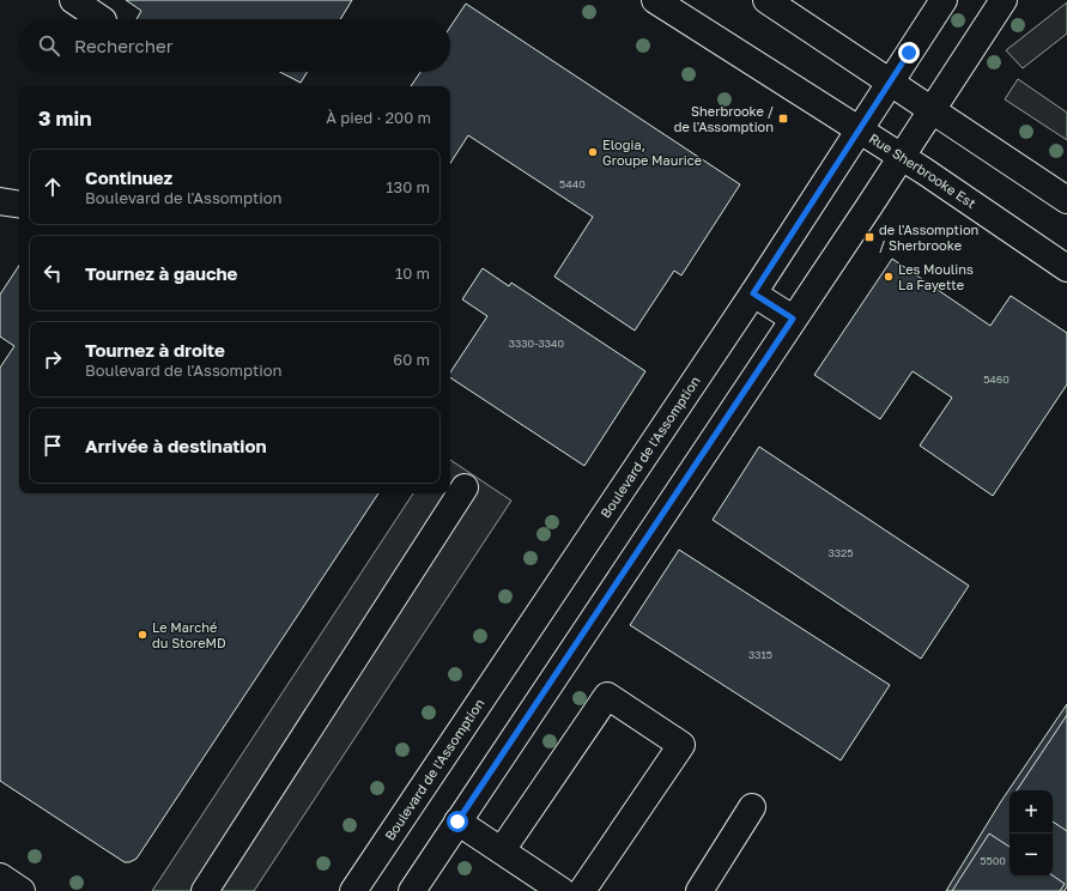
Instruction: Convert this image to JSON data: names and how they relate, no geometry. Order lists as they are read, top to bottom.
{
  "streets": {
    "street": ["Rue Sherbrooke Est", "Boulevard de l'Assomption"]
  },
  "crossings": [
    ["Rue Sherbrooke Est", "Boulevard de l'Assomption"]
  ],
  "places": {
    "transit": ["Sherbrooke / de l'Assomption", "de l'Assomption / Sherbrooke"],
    "other": ["Elogia, Groupe Maurice", "Les Moulins La Fayette", "Le Marché du StoreMD"]
  },
  "house_numbers": [
    "5440",
    "3330-3340",
    "5460",
    "3325",
    "3315",
    "5500"
  ],
  "page": {
    "search": "Rechercher",
    "heading": ["3 min", "À pied · 200 m"],
    "list": [
      ["Continuez", "Boulevard de l'Assomption", "130 m"],
      ["Tournez à gauche", "10 m"],
      ["Tournez à droite", "Boulevard de l'Assomption", "60 m"],
      "Arrivée à destination"
    ],
    "map_buttons": ["+", "−"]
  }
}
